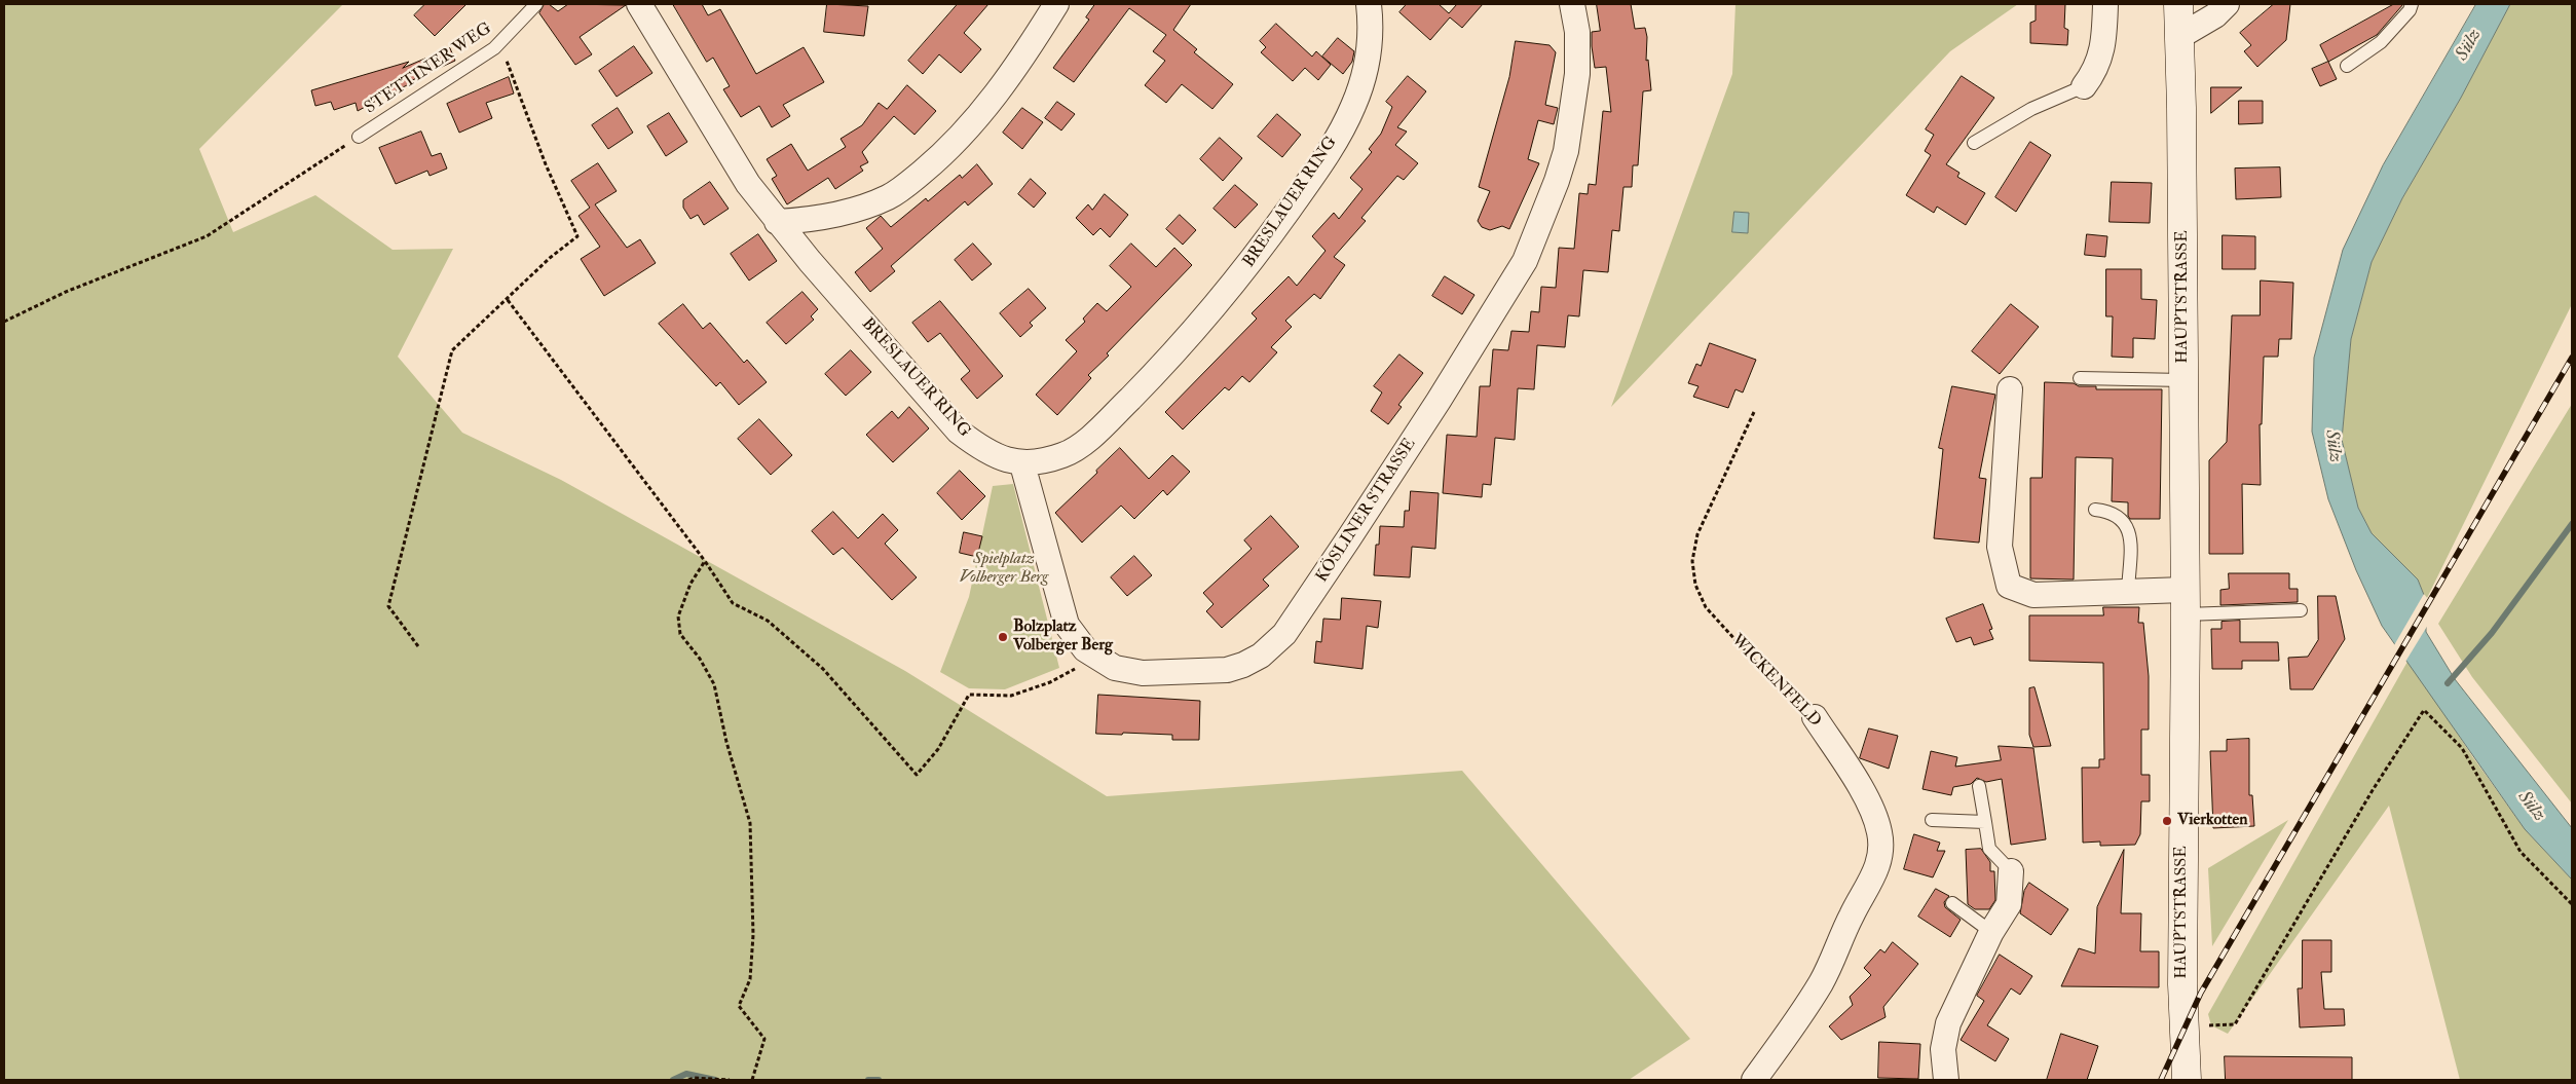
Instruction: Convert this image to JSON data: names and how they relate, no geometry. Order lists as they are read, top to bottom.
{
  "streets": {
    "main road": ["HAUPTSTRASSE"],
    "street": ["BRESLAUER RING", "KÖSLINER STRASSE", "WICKENFELD"],
    "lane": ["STETTINER WEG"]
  },
  "crossings": [
    ["BRESLAUER RING", "KÖSLINER STRASSE"]
  ],
  "water": ["Sülz"],
  "parks": ["Spielplatz Volberger Berg"],
  "places": ["Bolzplatz Volberger Berg", "Vierkotten"]
}
